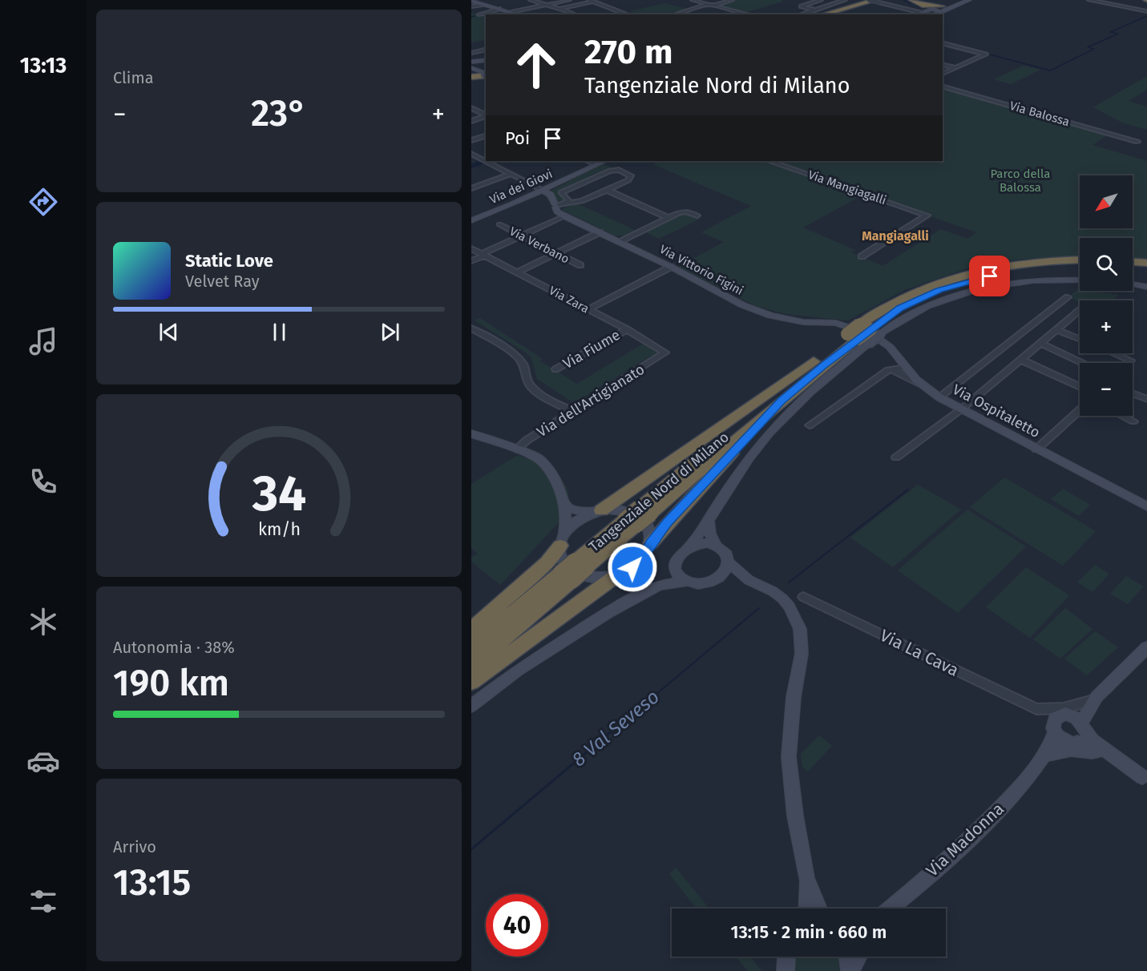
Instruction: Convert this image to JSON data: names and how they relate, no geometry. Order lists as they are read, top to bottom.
{
  "streets": {
    "highway": ["Tangenziale Nord di Milano"],
    "street": [
      "Via Balossa",
      "Via dei Giovi",
      "Via Mangiagalli",
      "Via Verbano",
      "Via Vittorio Figini",
      "Via Zara",
      "Via Fiume",
      "Via dell'Artigianato",
      "Via Ospitaletto",
      "Via La Cava",
      "Via Madonna"
    ]
  },
  "crossings": [
    ["Via dei Giovi", "Via Vittorio Figini"],
    ["Via Vittorio Figini", "Via Ospitaletto"],
    ["Via Vittorio Figini", "Tangenziale Nord di Milano"],
    ["Via Zara", "Via Fiume"],
    ["Via Zara", "Via dell'Artigianato"],
    ["Via Ospitaletto", "Tangenziale Nord di Milano"]
  ],
  "districts": ["Mangiagalli"],
  "water": ["8 Val Seveso"],
  "parks": ["Parco della Balossa"],
  "north": "bottom left",
  "page": {
    "tabs": "13:13",
    "tile": [
      "Clima",
      ["Autonomia · 38%", "190 km"],
      ["Arrivo", "13:15"]
    ],
    "turn": ["270 m", "Tangenziale Nord di Milano"],
    "heat": ["−", "23°", "+"],
    "then": "Poi",
    "map_buttons": ["+", "−"],
    "song": ["Static Love", "Velvet Ray"],
    "limit": "40",
    "trip": "13:15 · 2 min · 660 m",
    "gauge": ["34", "km/h"]
  }
}
